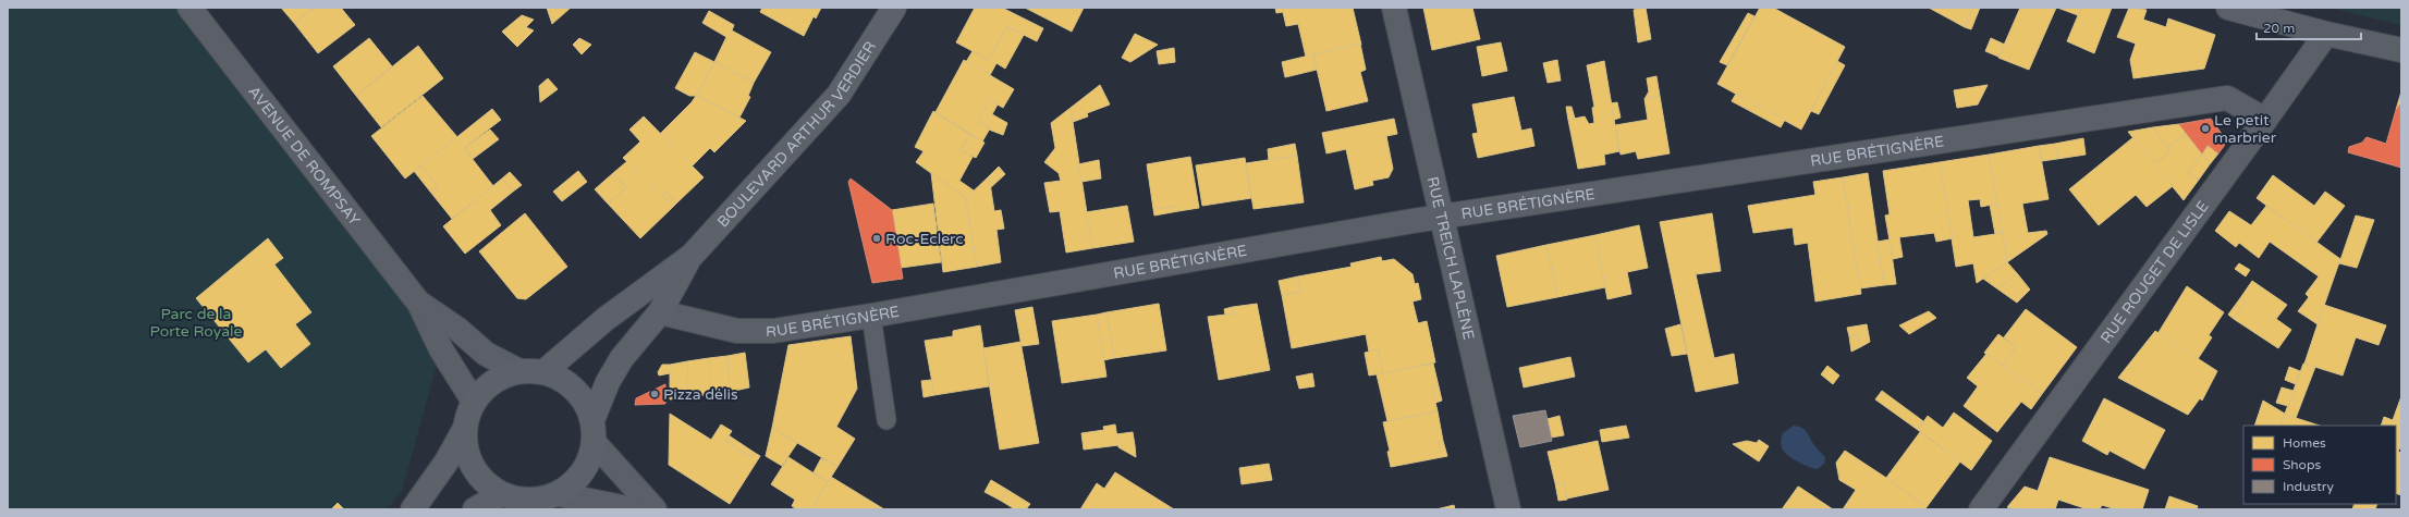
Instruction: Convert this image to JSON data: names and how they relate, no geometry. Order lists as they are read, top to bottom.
{
  "streets": {
    "main road": ["BOULEVARD ARTHUR VERDIER"],
    "street": [
      "RUE BRÉTIGNÈRE",
      "AVENUE DE ROMPSAY",
      "RUE TREICH LAPLÈNE",
      "RUE ROUGET DE LISLE"
    ]
  },
  "crossings": [
    ["BOULEVARD ARTHUR VERDIER", "RUE BRÉTIGNÈRE"],
    ["BOULEVARD ARTHUR VERDIER", "AVENUE DE ROMPSAY"],
    ["RUE BRÉTIGNÈRE", "RUE TREICH LAPLÈNE"],
    ["RUE BRÉTIGNÈRE", "RUE ROUGET DE LISLE"]
  ],
  "parks": ["Parc de la Porte Royale"],
  "places": ["Le petit marbrier", "Roc-Eclerc", "Pizza délis"],
  "legend": ["Homes", "Shops", "Industry"],
  "scale_bar": "20 m"
}
